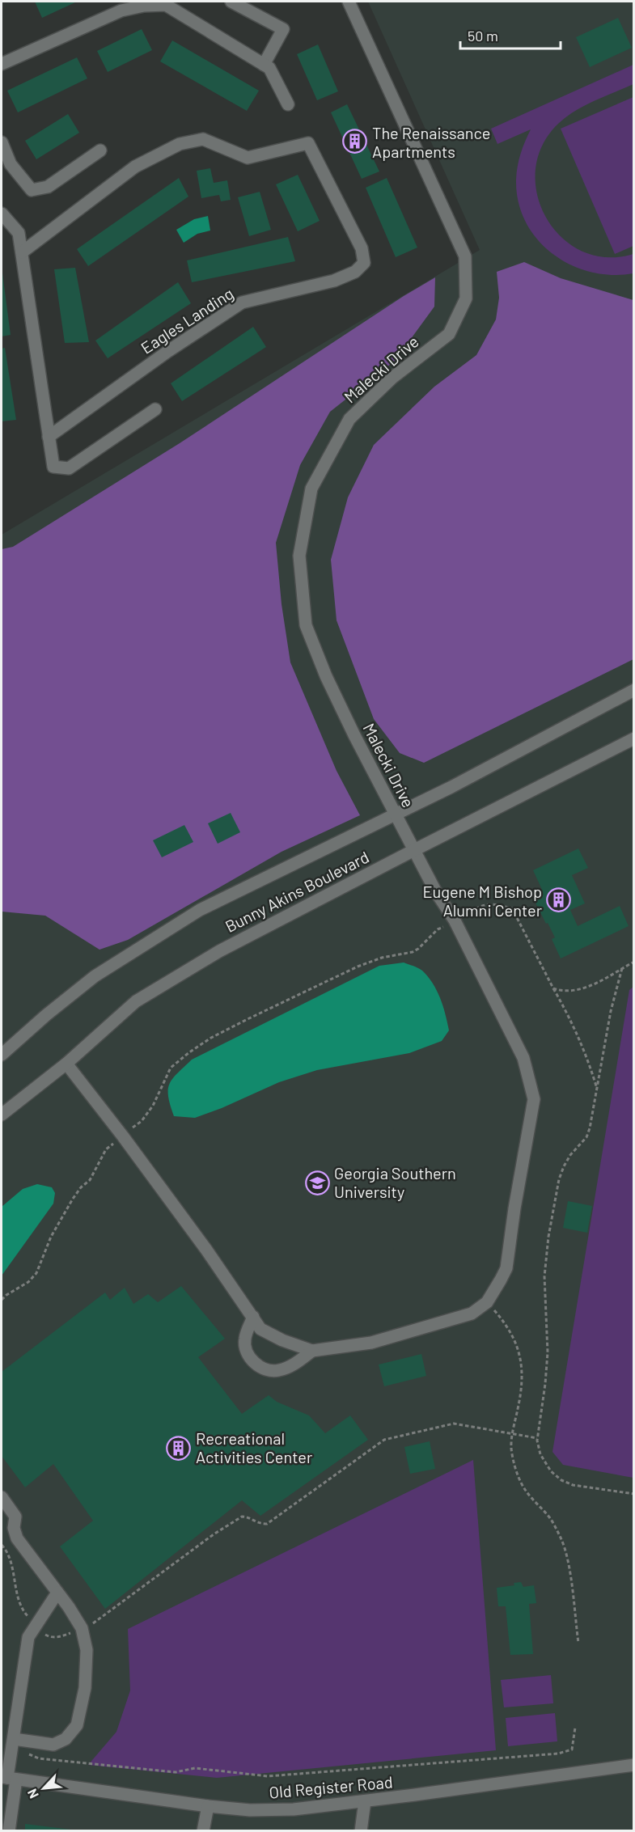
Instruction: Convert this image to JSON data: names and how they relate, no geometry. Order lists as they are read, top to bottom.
{
  "streets": {
    "street": [
      "Eagles Landing",
      "Malecki Drive",
      "Bunny Akins Boulevard",
      "Old Register Road"
    ]
  },
  "crossings": [
    ["Malecki Drive", "Bunny Akins Boulevard"]
  ],
  "places": {
    "building": ["The Renaissance Apartments", "Eugene M Bishop Alumni Center", "Recreational Activities Center"],
    "school or university": ["Georgia Southern University"]
  },
  "scale_bar": "50 m",
  "north": "bottom left"
}
